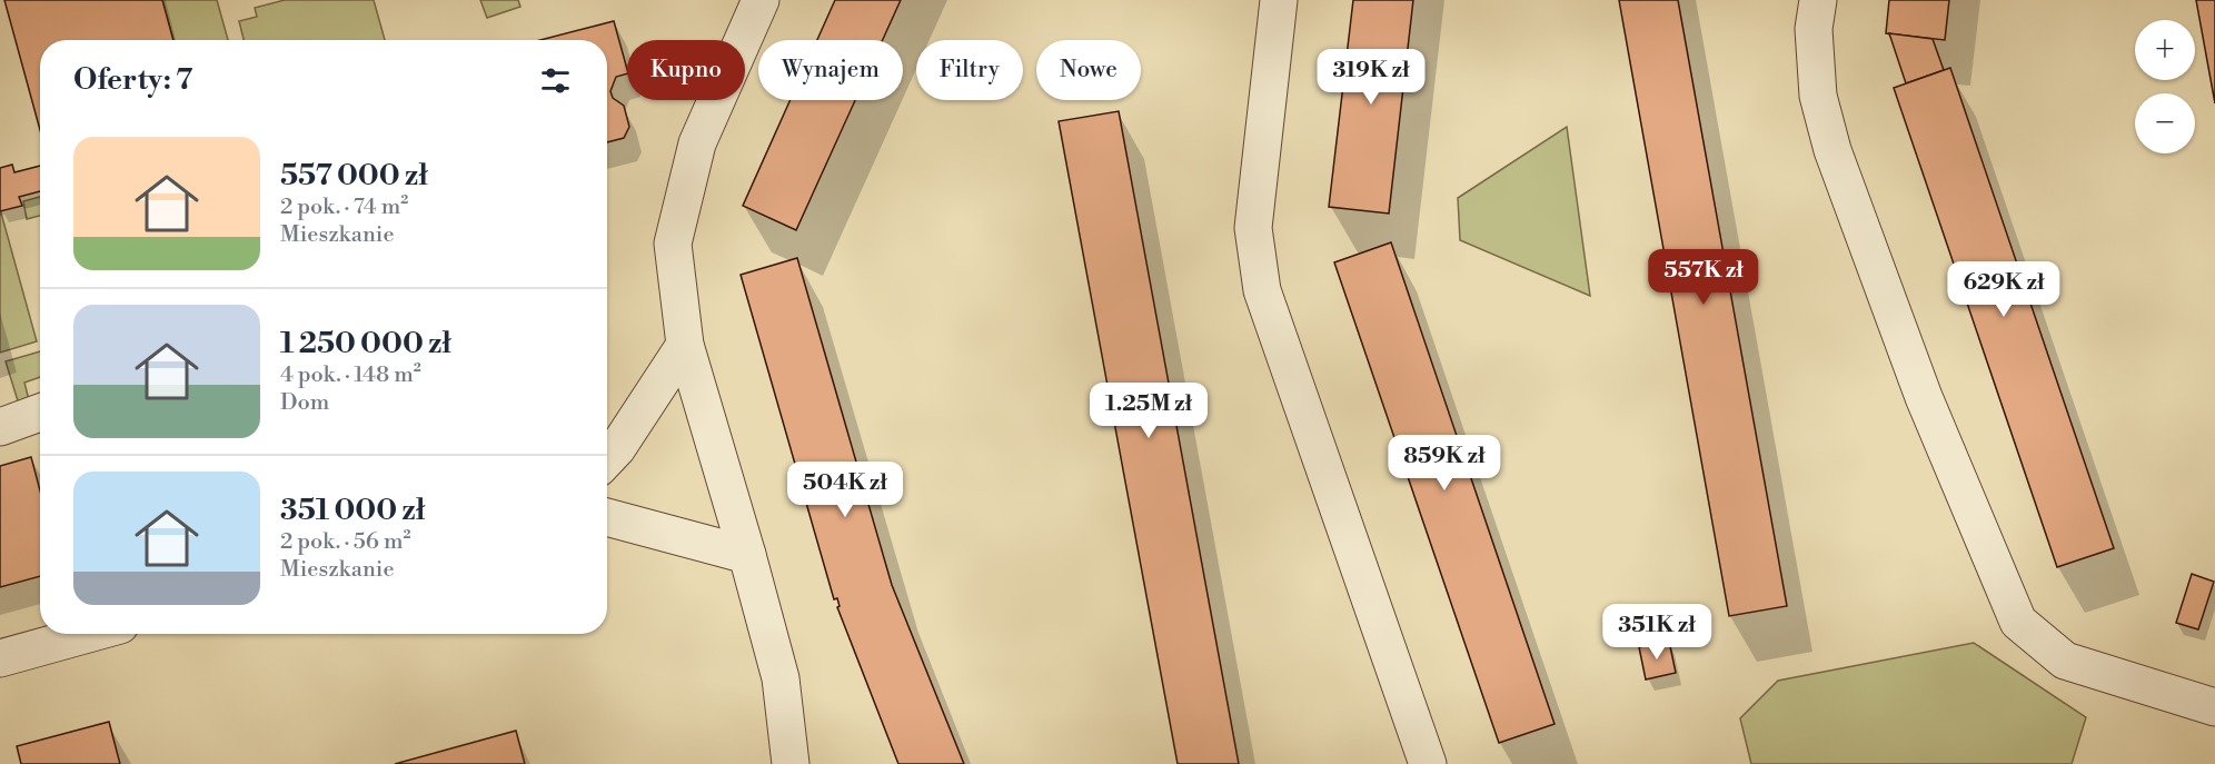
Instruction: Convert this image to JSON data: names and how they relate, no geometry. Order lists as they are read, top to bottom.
{
  "page": {
    "map_buttons": ["+", "−"],
    "chip": [
      "Kupno",
      "Wynajem",
      "Filtry",
      "Nowe"
    ],
    "heading": "Oferty: 7",
    "price": [
      "319K zł",
      "557K zł",
      "629K zł",
      "1.25M zł",
      "859K zł",
      "504K zł",
      "351K zł"
    ],
    "list": [
      {
        "name": "557 000 zł",
        "note": "2 pok. · 74 m² · Mieszkanie"
      },
      {
        "name": "1 250 000 zł",
        "note": "4 pok. · 148 m² · Dom"
      },
      {
        "name": "351 000 zł",
        "note": "2 pok. · 56 m² · Mieszkanie"
      }
    ]
  }
}
